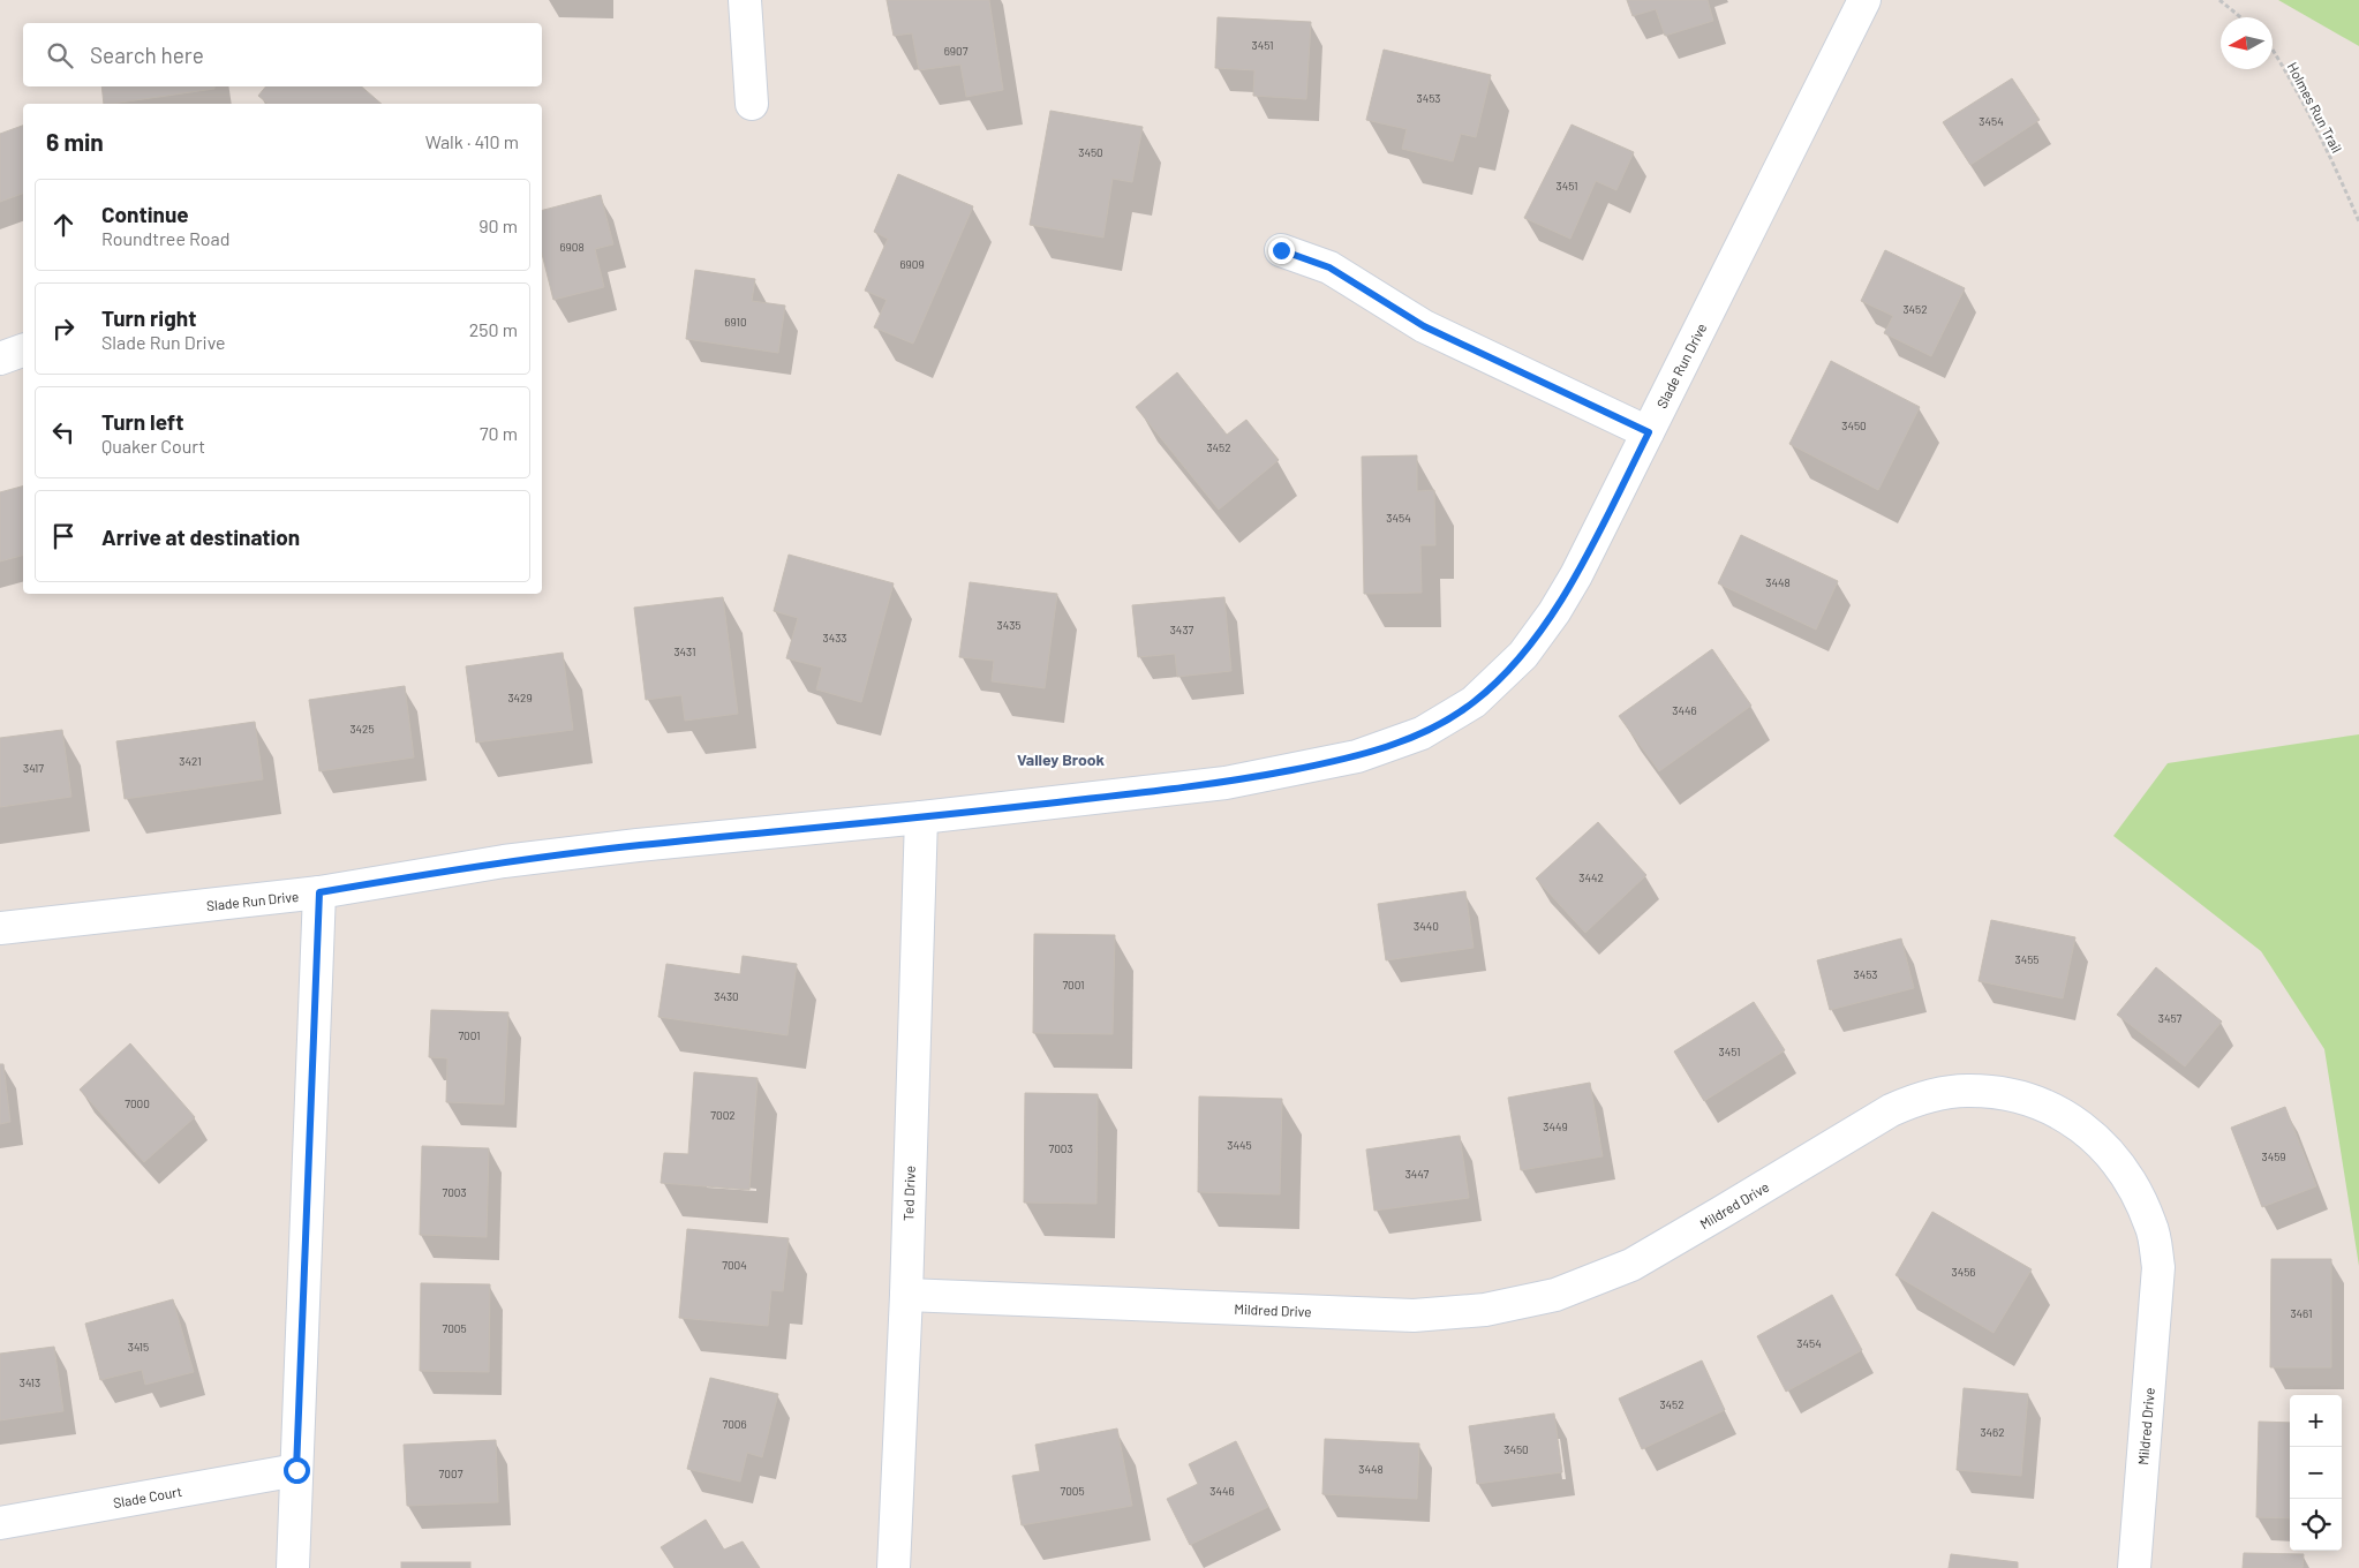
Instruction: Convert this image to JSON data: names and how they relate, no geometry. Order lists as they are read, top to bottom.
{
  "streets": {
    "street": [
      "Slade Run Drive",
      "Ted Drive",
      "Mildred Drive",
      "Slade Court"
    ],
    "path": ["Holmes Run Trail"]
  },
  "crossings": [
    ["Slade Run Drive", "Ted Drive"],
    ["Ted Drive", "Mildred Drive"]
  ],
  "districts": ["Valley Brook"],
  "house_numbers": [
    "3451",
    "6907",
    "3453",
    "3454",
    "3450",
    "3451",
    "6908",
    "6909",
    "3452",
    "6910",
    "3450",
    "3452",
    "3454",
    "3448",
    "3435",
    "3437",
    "3433",
    "3431",
    "3429",
    "3446",
    "3425",
    "3421",
    "3417",
    "3442",
    "3440",
    "3455",
    "3453",
    "7001",
    "3430",
    "3457",
    "7001",
    "3451",
    "7000",
    "7002",
    "3449",
    "3445",
    "7003",
    "3459",
    "3447",
    "7003",
    "7004",
    "3456",
    "3461",
    "7005",
    "3454",
    "3415",
    "3413",
    "3452",
    "7006",
    "3462",
    "3450",
    "3448",
    "7007",
    "7005",
    "3446"
  ],
  "north": "left",
  "page": {
    "search": "Search here",
    "heading": ["6 min", "Walk · 410 m"],
    "list": [
      ["Continue", "Roundtree Road", "90 m"],
      ["Turn right", "Slade Run Drive", "250 m"],
      ["Turn left", "Quaker Court", "70 m"],
      "Arrive at destination"
    ],
    "map_buttons": ["+", "−"]
  }
}
